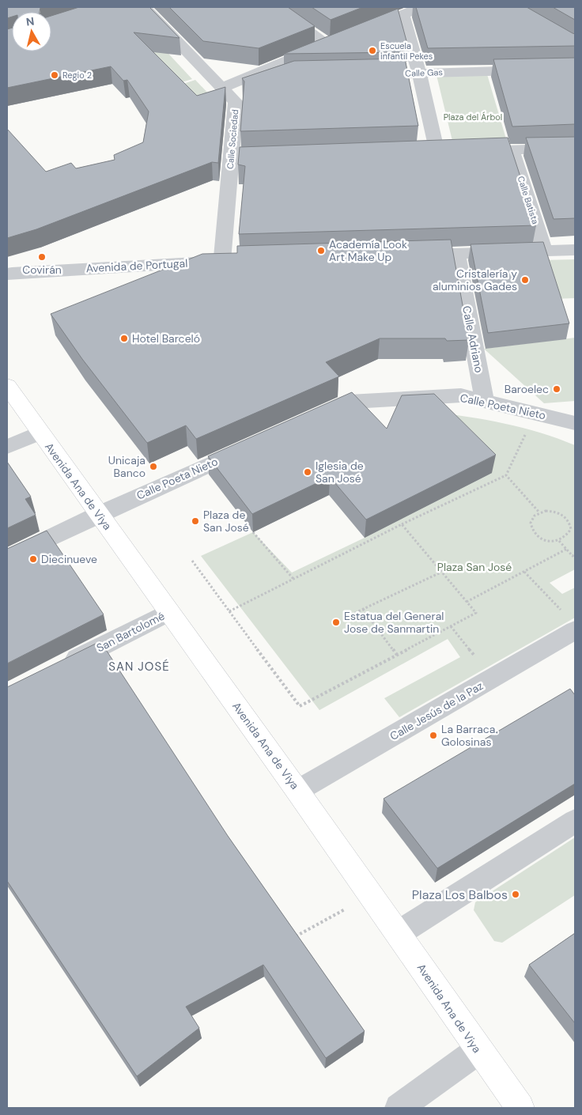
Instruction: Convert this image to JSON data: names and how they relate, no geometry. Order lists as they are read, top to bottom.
{
  "streets": {
    "main road": ["Avenida Ana de Viya"],
    "street": [
      "Calle Gas",
      "Calle Sociedad",
      "Calle Batista",
      "Avenida de Portugal",
      "Calle Adriano",
      "Calle Poeta Nieto",
      "San Bartolomé",
      "Calle Jesús de la Paz"
    ]
  },
  "crossings": [
    ["Calle Sociedad", "Avenida de Portugal"],
    ["Calle Adriano", "Calle Poeta Nieto"],
    ["Calle Poeta Nieto", "Avenida Ana de Viya"],
    ["Avenida Ana de Viya", "San Bartolomé"],
    ["Avenida Ana de Viya", "Calle Jesús de la Paz"]
  ],
  "districts": ["SAN JOSÉ"],
  "parks": ["Plaza del Árbol", "Plaza San José"],
  "places": [
    "Escuela infantil Pekes",
    "Regio 2",
    "Academía Look Art Make Up",
    "Covirán",
    "Cristalería y aluminios Gades",
    "Hotel Barceló",
    "Baroelec",
    "Unicaja Banco",
    "Iglesia de San José",
    "Plaza de San José",
    "Diecinueve",
    "Estatua del General Jose de Sanmartin",
    "La Barraca. Golosinas",
    "Plaza Los Balbos"
  ],
  "north": "top"
}
